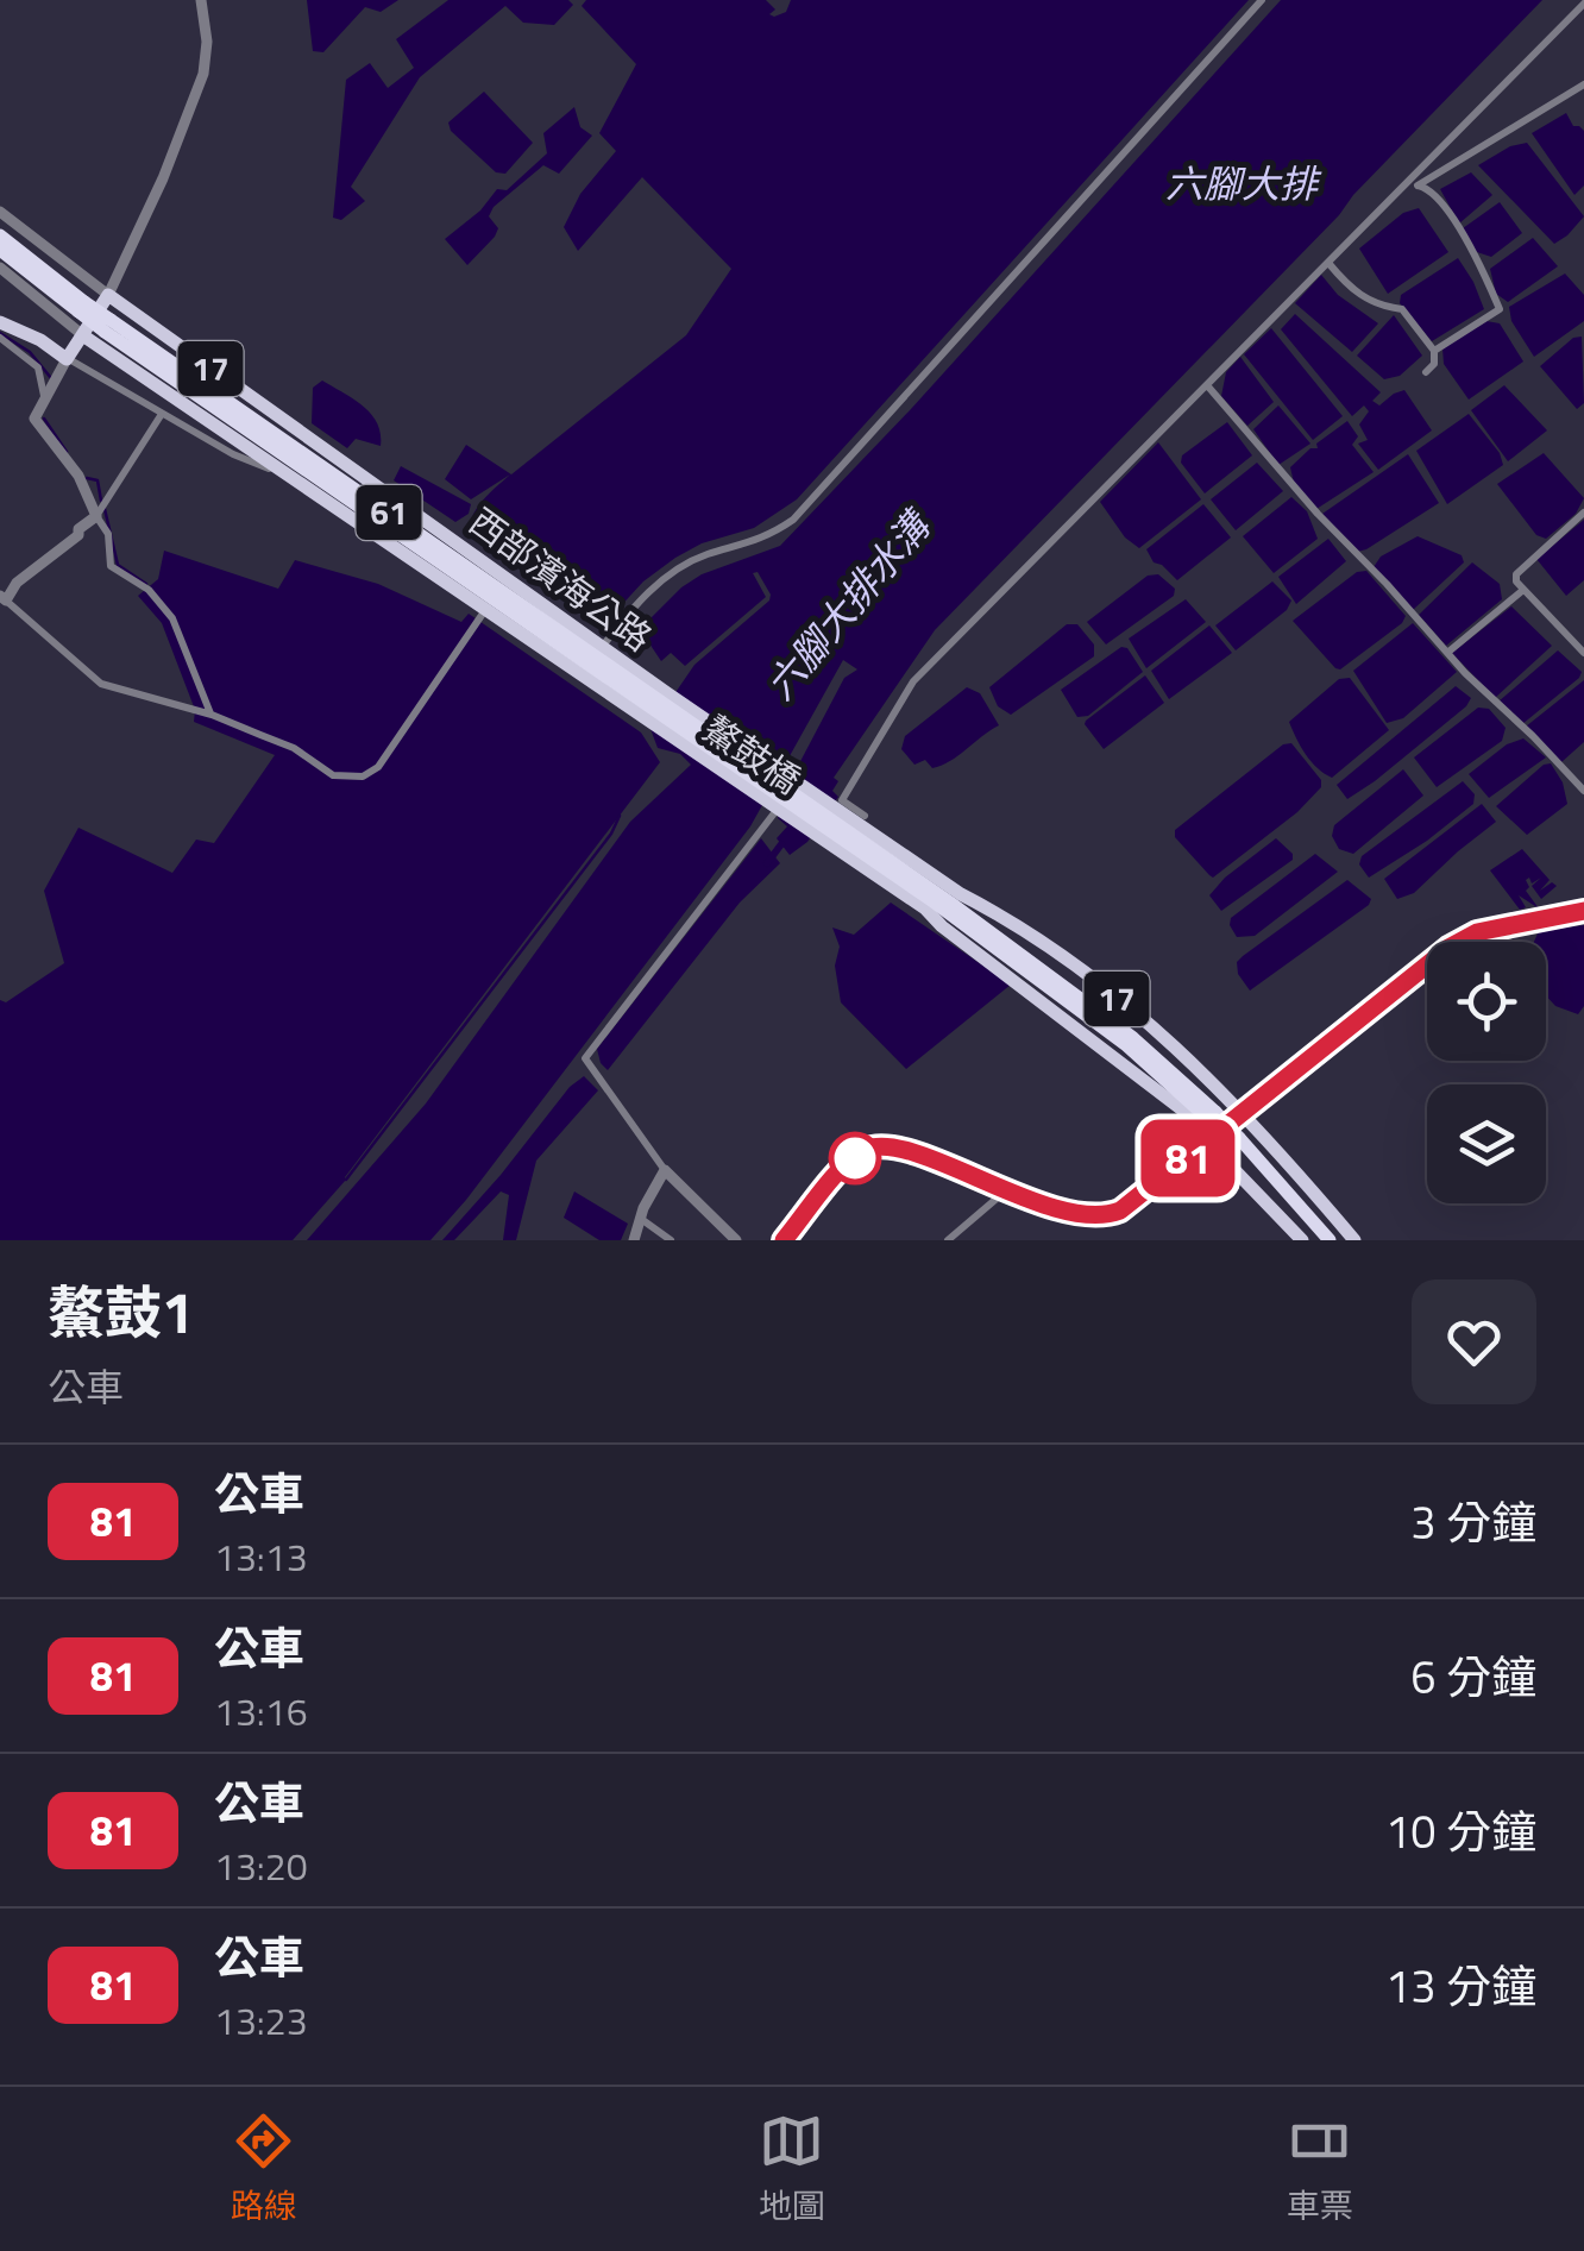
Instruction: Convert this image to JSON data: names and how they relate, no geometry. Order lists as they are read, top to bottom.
{
  "streets": {
    "highway": ["61", "鰲鼓橋"],
    "main road": ["17", "西部濱海公路"]
  },
  "crossings": [
    ["17", "61"],
    ["17", "鰲鼓橋"],
    ["61", "西部濱海公路"],
    ["61", "鰲鼓橋"],
    ["西部濱海公路", "鰲鼓橋"]
  ],
  "water": ["六腳大排", "六腳大排水溝"],
  "lines": ["bus line 81"],
  "page": {
    "on_map": "81",
    "heading": ["鰲鼓1", "公車"],
    "list": [
      {
        "mark": "81",
        "name": "公車",
        "note": "13:13",
        "value": "3 分鐘"
      },
      {
        "mark": "81",
        "name": "公車",
        "note": "13:16",
        "value": "6 分鐘"
      },
      {
        "mark": "81",
        "name": "公車",
        "note": "13:20",
        "value": "10 分鐘"
      },
      {
        "mark": "81",
        "name": "公車",
        "note": "13:23",
        "value": "13 分鐘"
      }
    ],
    "tabs": ["路線", "地圖", "車票"]
  }
}
